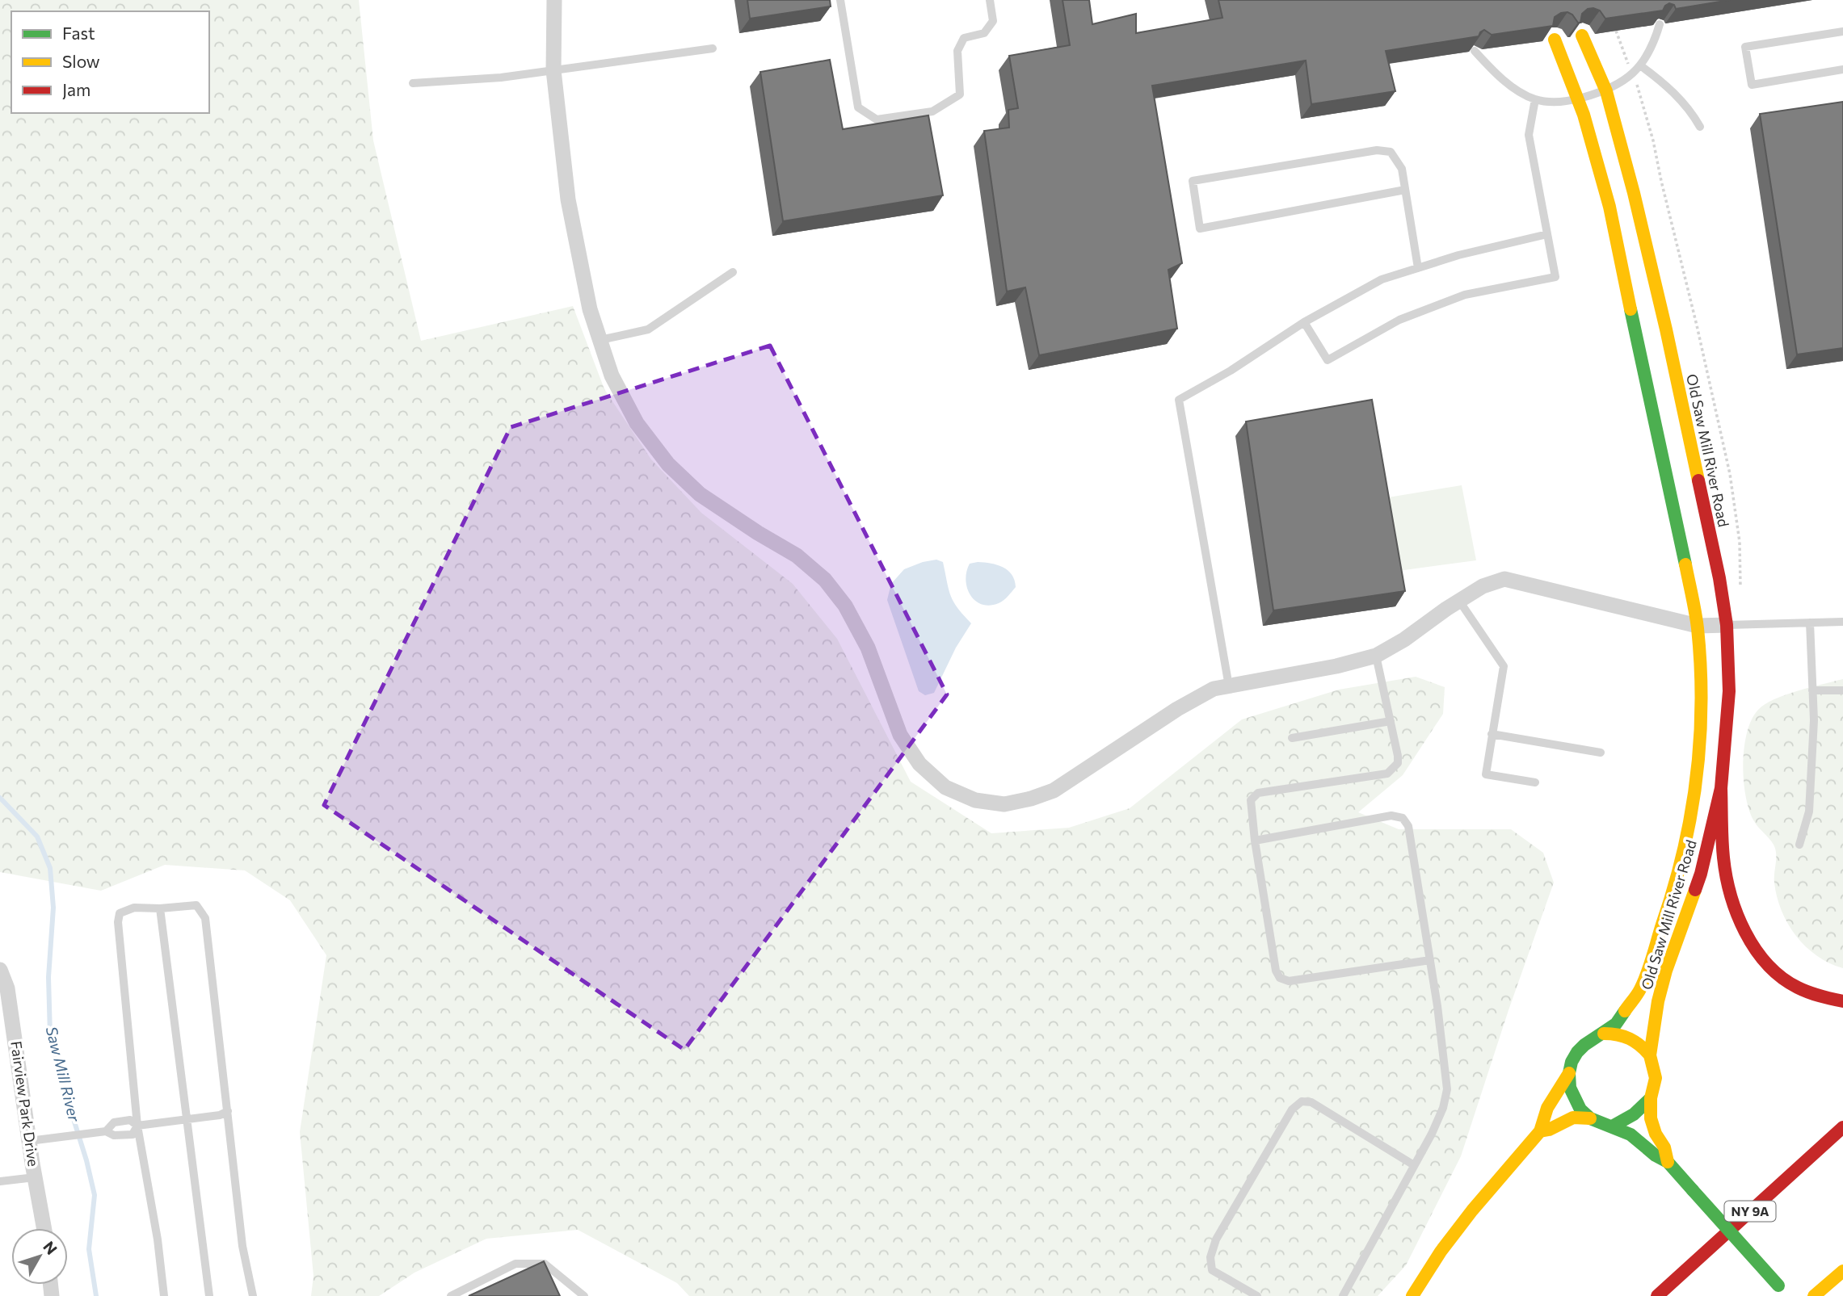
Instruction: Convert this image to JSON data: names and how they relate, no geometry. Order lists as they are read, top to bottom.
{
  "streets": {
    "street": ["Old Saw Mill River Road", "Fairview Park Drive", "NY 9A"]
  },
  "water": ["Saw Mill River"],
  "legend": ["Fast", "Slow", "Jam"],
  "north": "top right"
}
